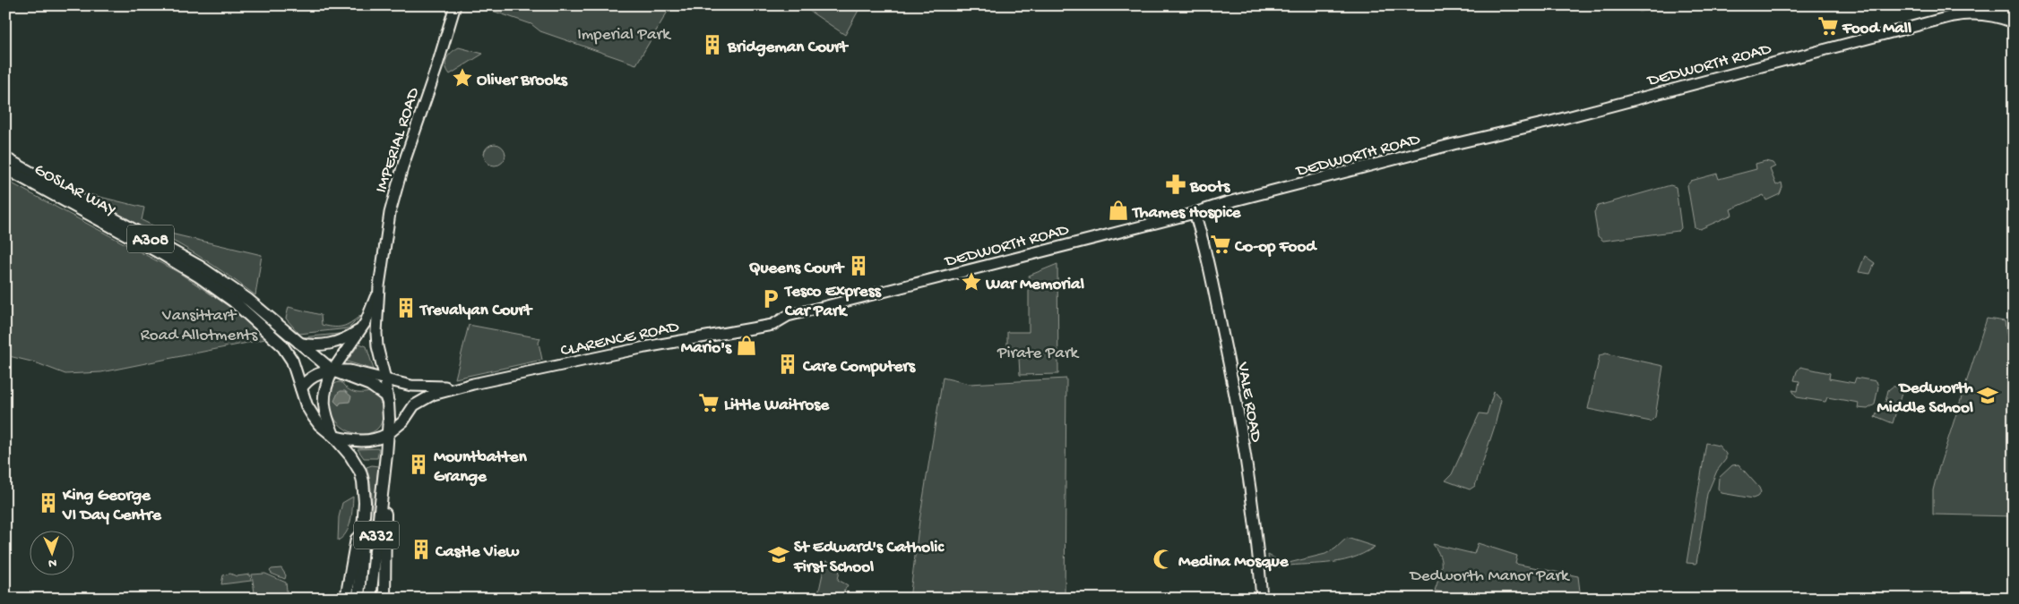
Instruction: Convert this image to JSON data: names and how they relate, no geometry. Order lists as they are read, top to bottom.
{
  "streets": {
    "main road": [
      "DEDWORTH ROAD",
      "IMPERIAL ROAD",
      "GOSLAR WAY",
      "A308",
      "CLARENCE ROAD",
      "VALE ROAD",
      "A332"
    ]
  },
  "crossings": [
    ["DEDWORTH ROAD", "CLARENCE ROAD"],
    ["DEDWORTH ROAD", "VALE ROAD"],
    ["IMPERIAL ROAD", "GOSLAR WAY"],
    ["IMPERIAL ROAD", "CLARENCE ROAD"],
    ["IMPERIAL ROAD", "A332"],
    ["GOSLAR WAY", "CLARENCE ROAD"],
    ["GOSLAR WAY", "A332"],
    ["CLARENCE ROAD", "A332"]
  ],
  "parks": [
    "Imperial Park",
    "Vansittart Road Allotments",
    "Pirate Park",
    "Dedworth Manor Park"
  ],
  "places": {
    "supermarket": ["Food Mall", "Co-op Food", "Little Waitrose"],
    "building": [
      "Bridgeman Court",
      "Queens Court",
      "Trevalyan Court",
      "Care Computers",
      "Mountbatten Grange",
      "King George VI Day Centre",
      "Castle View"
    ],
    "place": ["Oliver Brooks", "War Memorial"],
    "pharmacy": ["Boots"],
    "shop": ["Thames Hospice", "Mario's"],
    "parking": ["Tesco Express Car Park"],
    "school or university": ["Dedworth Middle School", "St Edward's Catholic First School"],
    "mosque": ["Medina Mosque"]
  },
  "north": "bottom"
}
